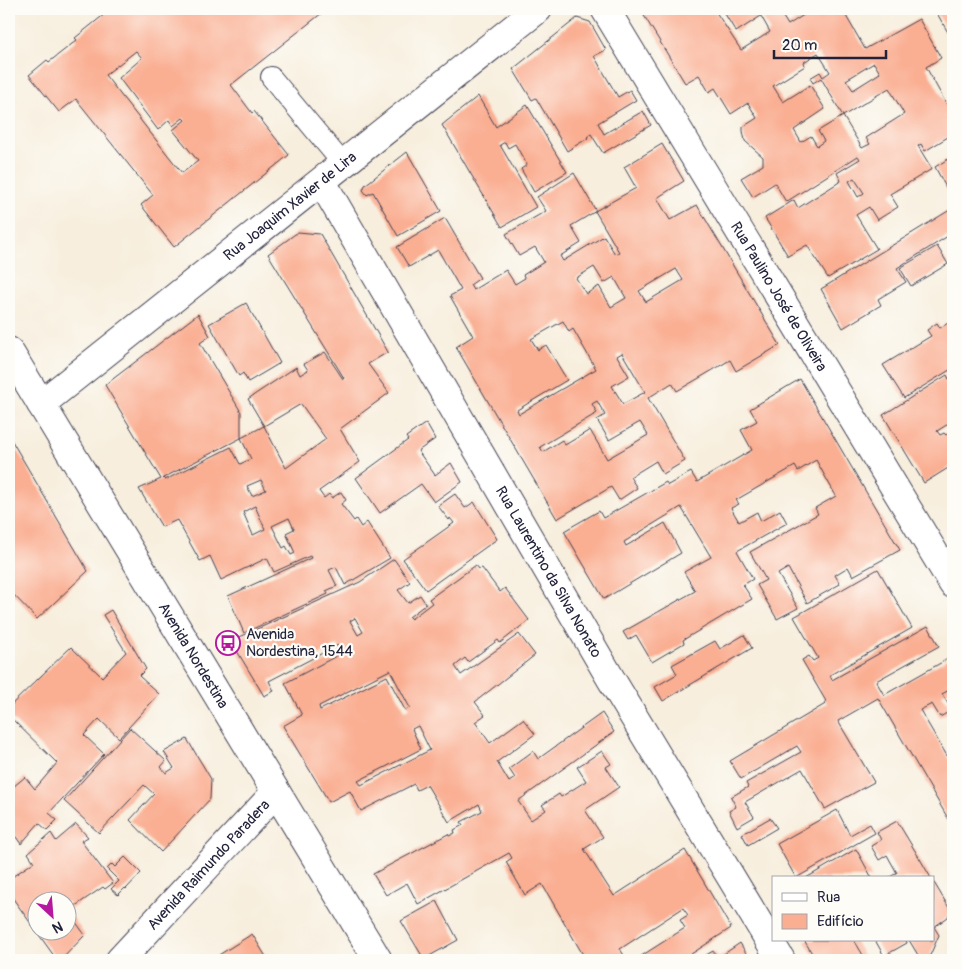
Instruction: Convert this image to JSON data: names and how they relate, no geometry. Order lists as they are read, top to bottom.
{
  "streets": {
    "street": [
      "Rua Joaquim Xavier de Lira",
      "Rua Paulino José de Oliveira",
      "Rua Laurentino da Silva Nonato",
      "Avenida Nordestina",
      "Avenida Raimundo Paradera"
    ]
  },
  "crossings": [
    ["Rua Joaquim Xavier de Lira", "Rua Laurentino da Silva Nonato"],
    ["Rua Joaquim Xavier de Lira", "Avenida Nordestina"],
    ["Avenida Nordestina", "Avenida Raimundo Paradera"]
  ],
  "places": {
    "bus stop": ["Avenida Nordestina, 1544"]
  },
  "legend": ["Rua", "Edifício"],
  "scale_bar": "20 m",
  "north": "bottom right"
}
